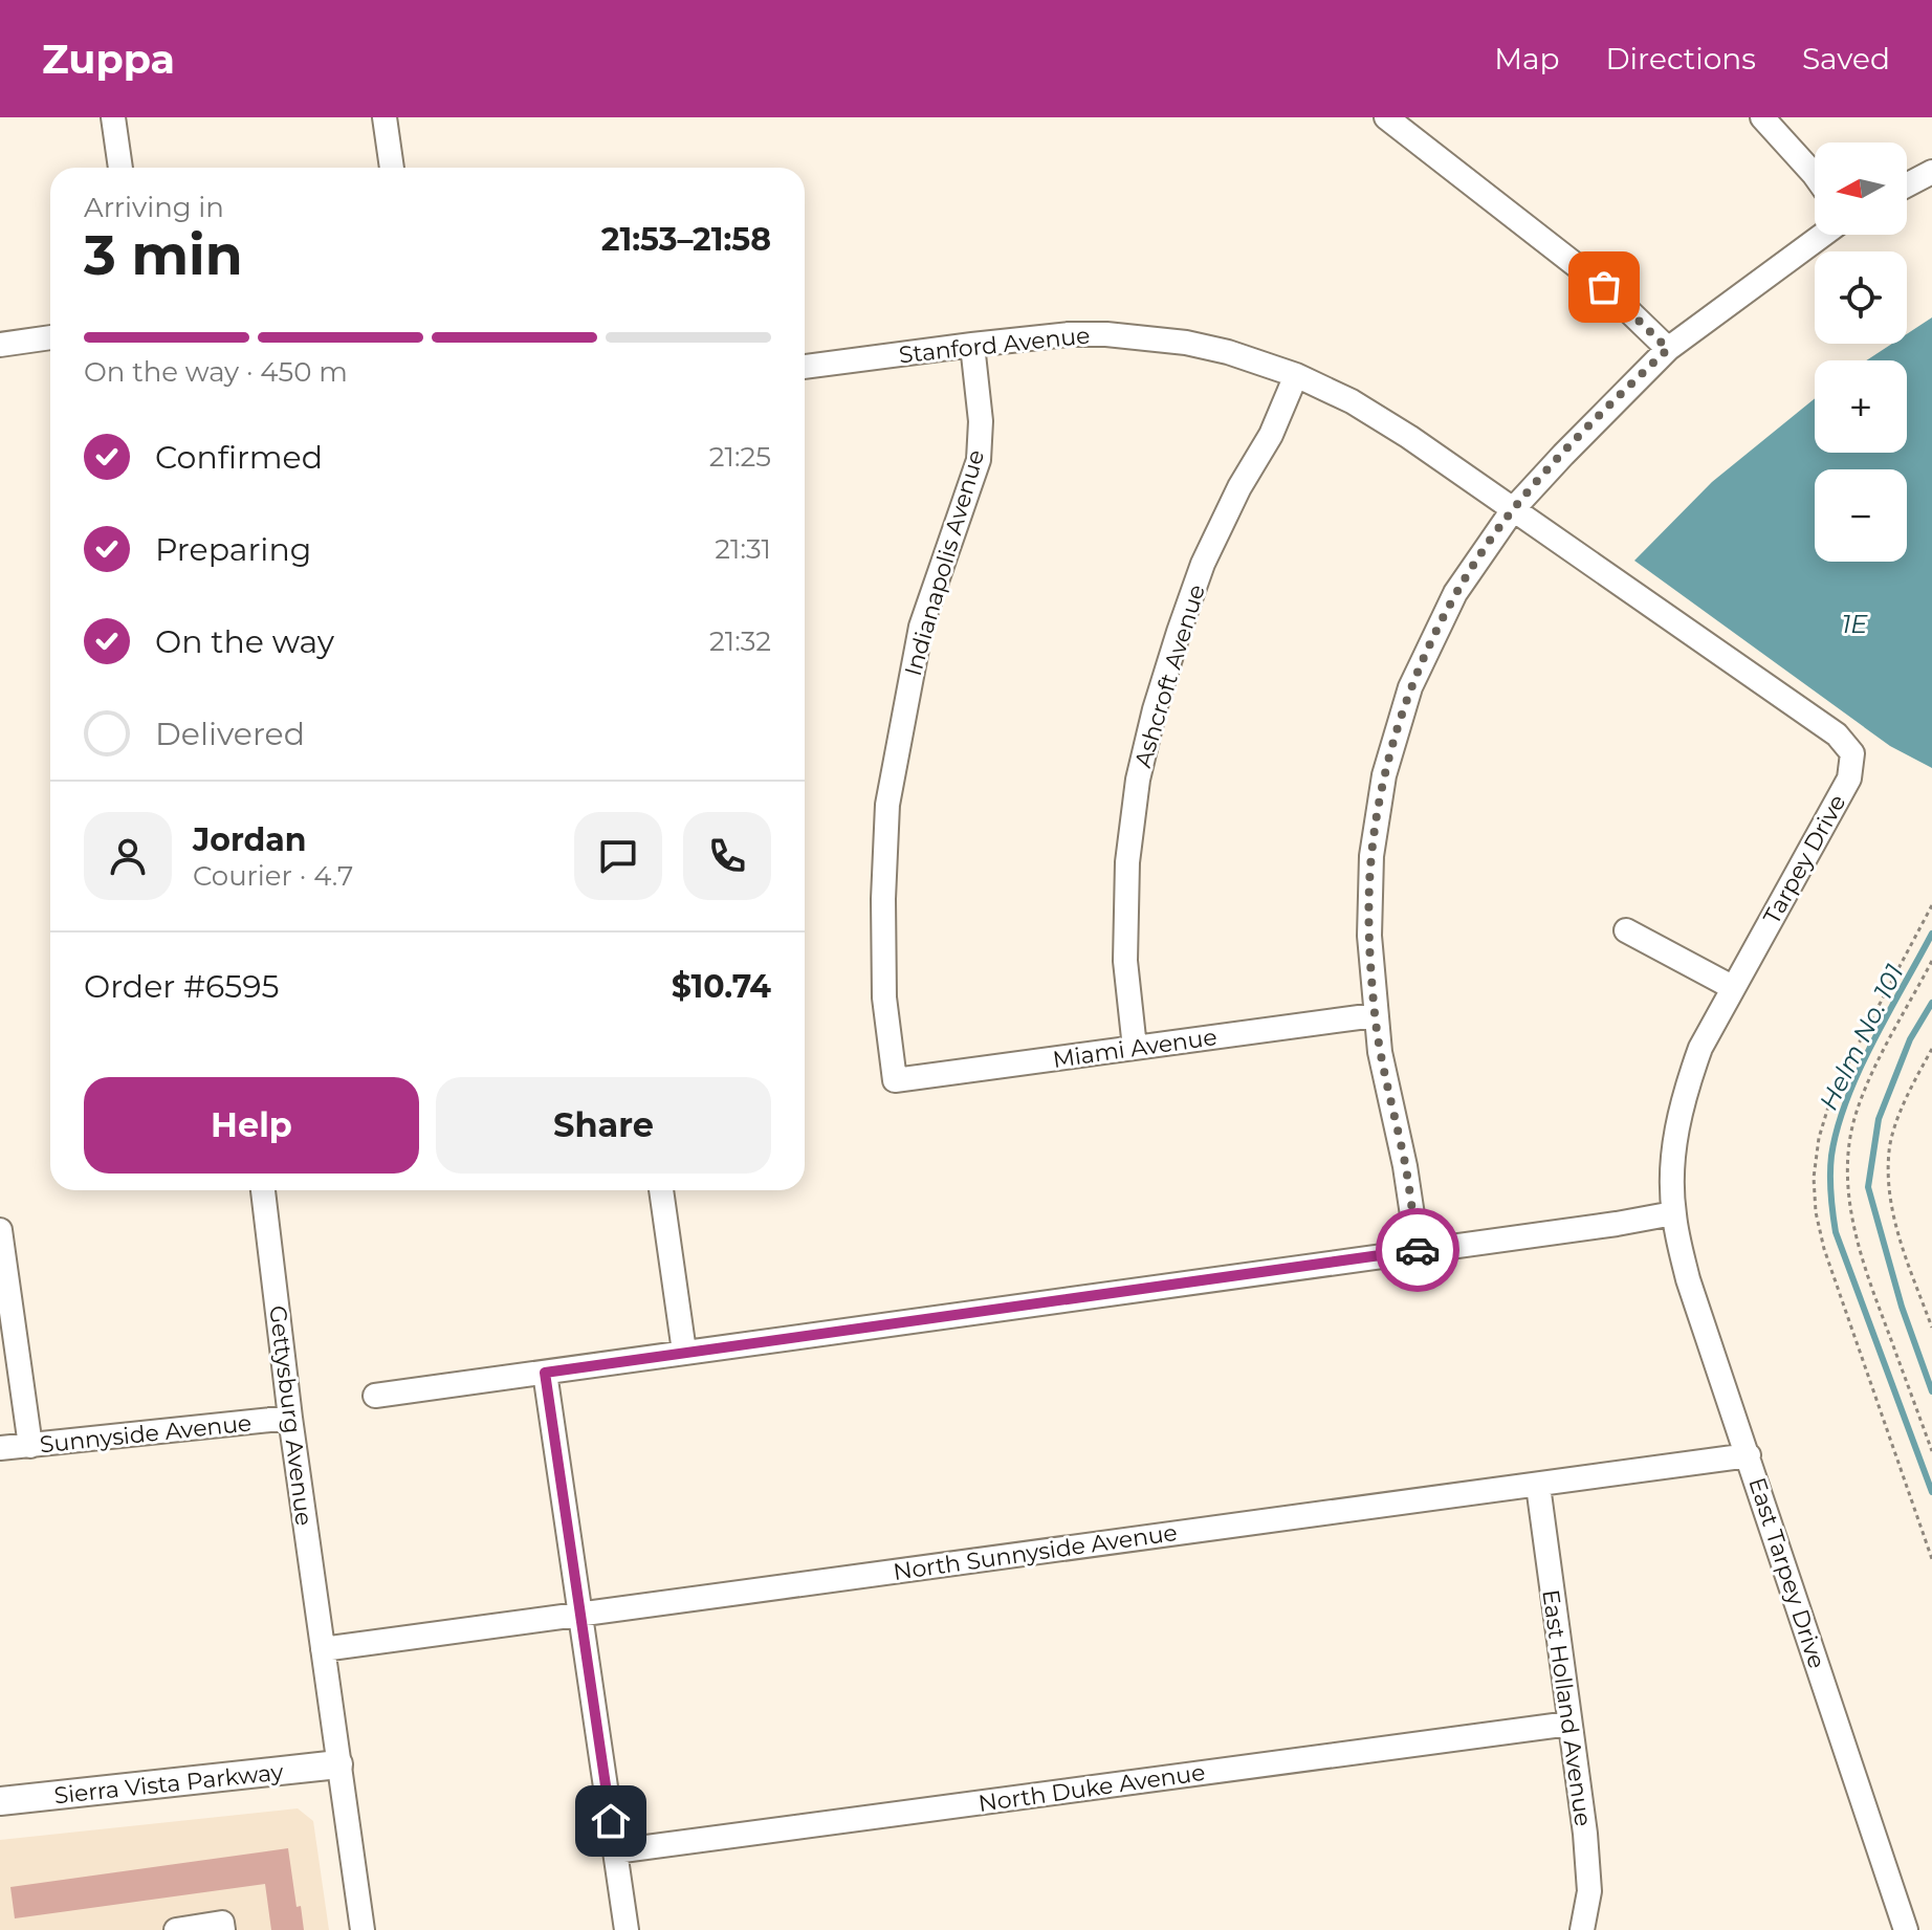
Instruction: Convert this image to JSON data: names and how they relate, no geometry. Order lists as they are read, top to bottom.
{
  "streets": {
    "main road": ["Sierra Vista Parkway"],
    "street": [
      "Stanford Avenue",
      "Indianapolis Avenue",
      "Ashcroft Avenue",
      "Tarpey Drive",
      "Miami Avenue",
      "Gettysburg Avenue",
      "Sunnyside Avenue",
      "North Sunnyside Avenue",
      "East Tarpey Drive",
      "East Holland Avenue",
      "North Duke Avenue"
    ]
  },
  "crossings": [
    ["Stanford Avenue", "Indianapolis Avenue"],
    ["Stanford Avenue", "Ashcroft Avenue"],
    ["Stanford Avenue", "Tarpey Drive"],
    ["Indianapolis Avenue", "Miami Avenue"],
    ["Ashcroft Avenue", "Miami Avenue"],
    ["Tarpey Drive", "East Tarpey Drive"],
    ["Gettysburg Avenue", "Sunnyside Avenue"],
    ["Gettysburg Avenue", "North Sunnyside Avenue"],
    ["Gettysburg Avenue", "Sierra Vista Parkway"],
    ["North Sunnyside Avenue", "East Tarpey Drive"],
    ["North Sunnyside Avenue", "East Holland Avenue"],
    ["East Holland Avenue", "North Duke Avenue"]
  ],
  "water": ["1E", "Helm No. 101"],
  "north": "left",
  "page": {
    "header": "Zuppa",
    "nav": ["Map", "Directions", "Saved"],
    "map_buttons": ["+", "−"],
    "heading": ["3 min", "Arriving in", "21:53–21:58"],
    "panel": [
      "Jordan",
      "Courier · 4.7",
      "Order #6595",
      "$10.74"
    ],
    "bar": "On the way · 450 m",
    "list": [
      ["Confirmed", "21:25"],
      ["Preparing", "21:31"],
      ["On the way", "21:32"],
      "Delivered"
    ],
    "buttons": ["Help", "Share"]
  }
}
